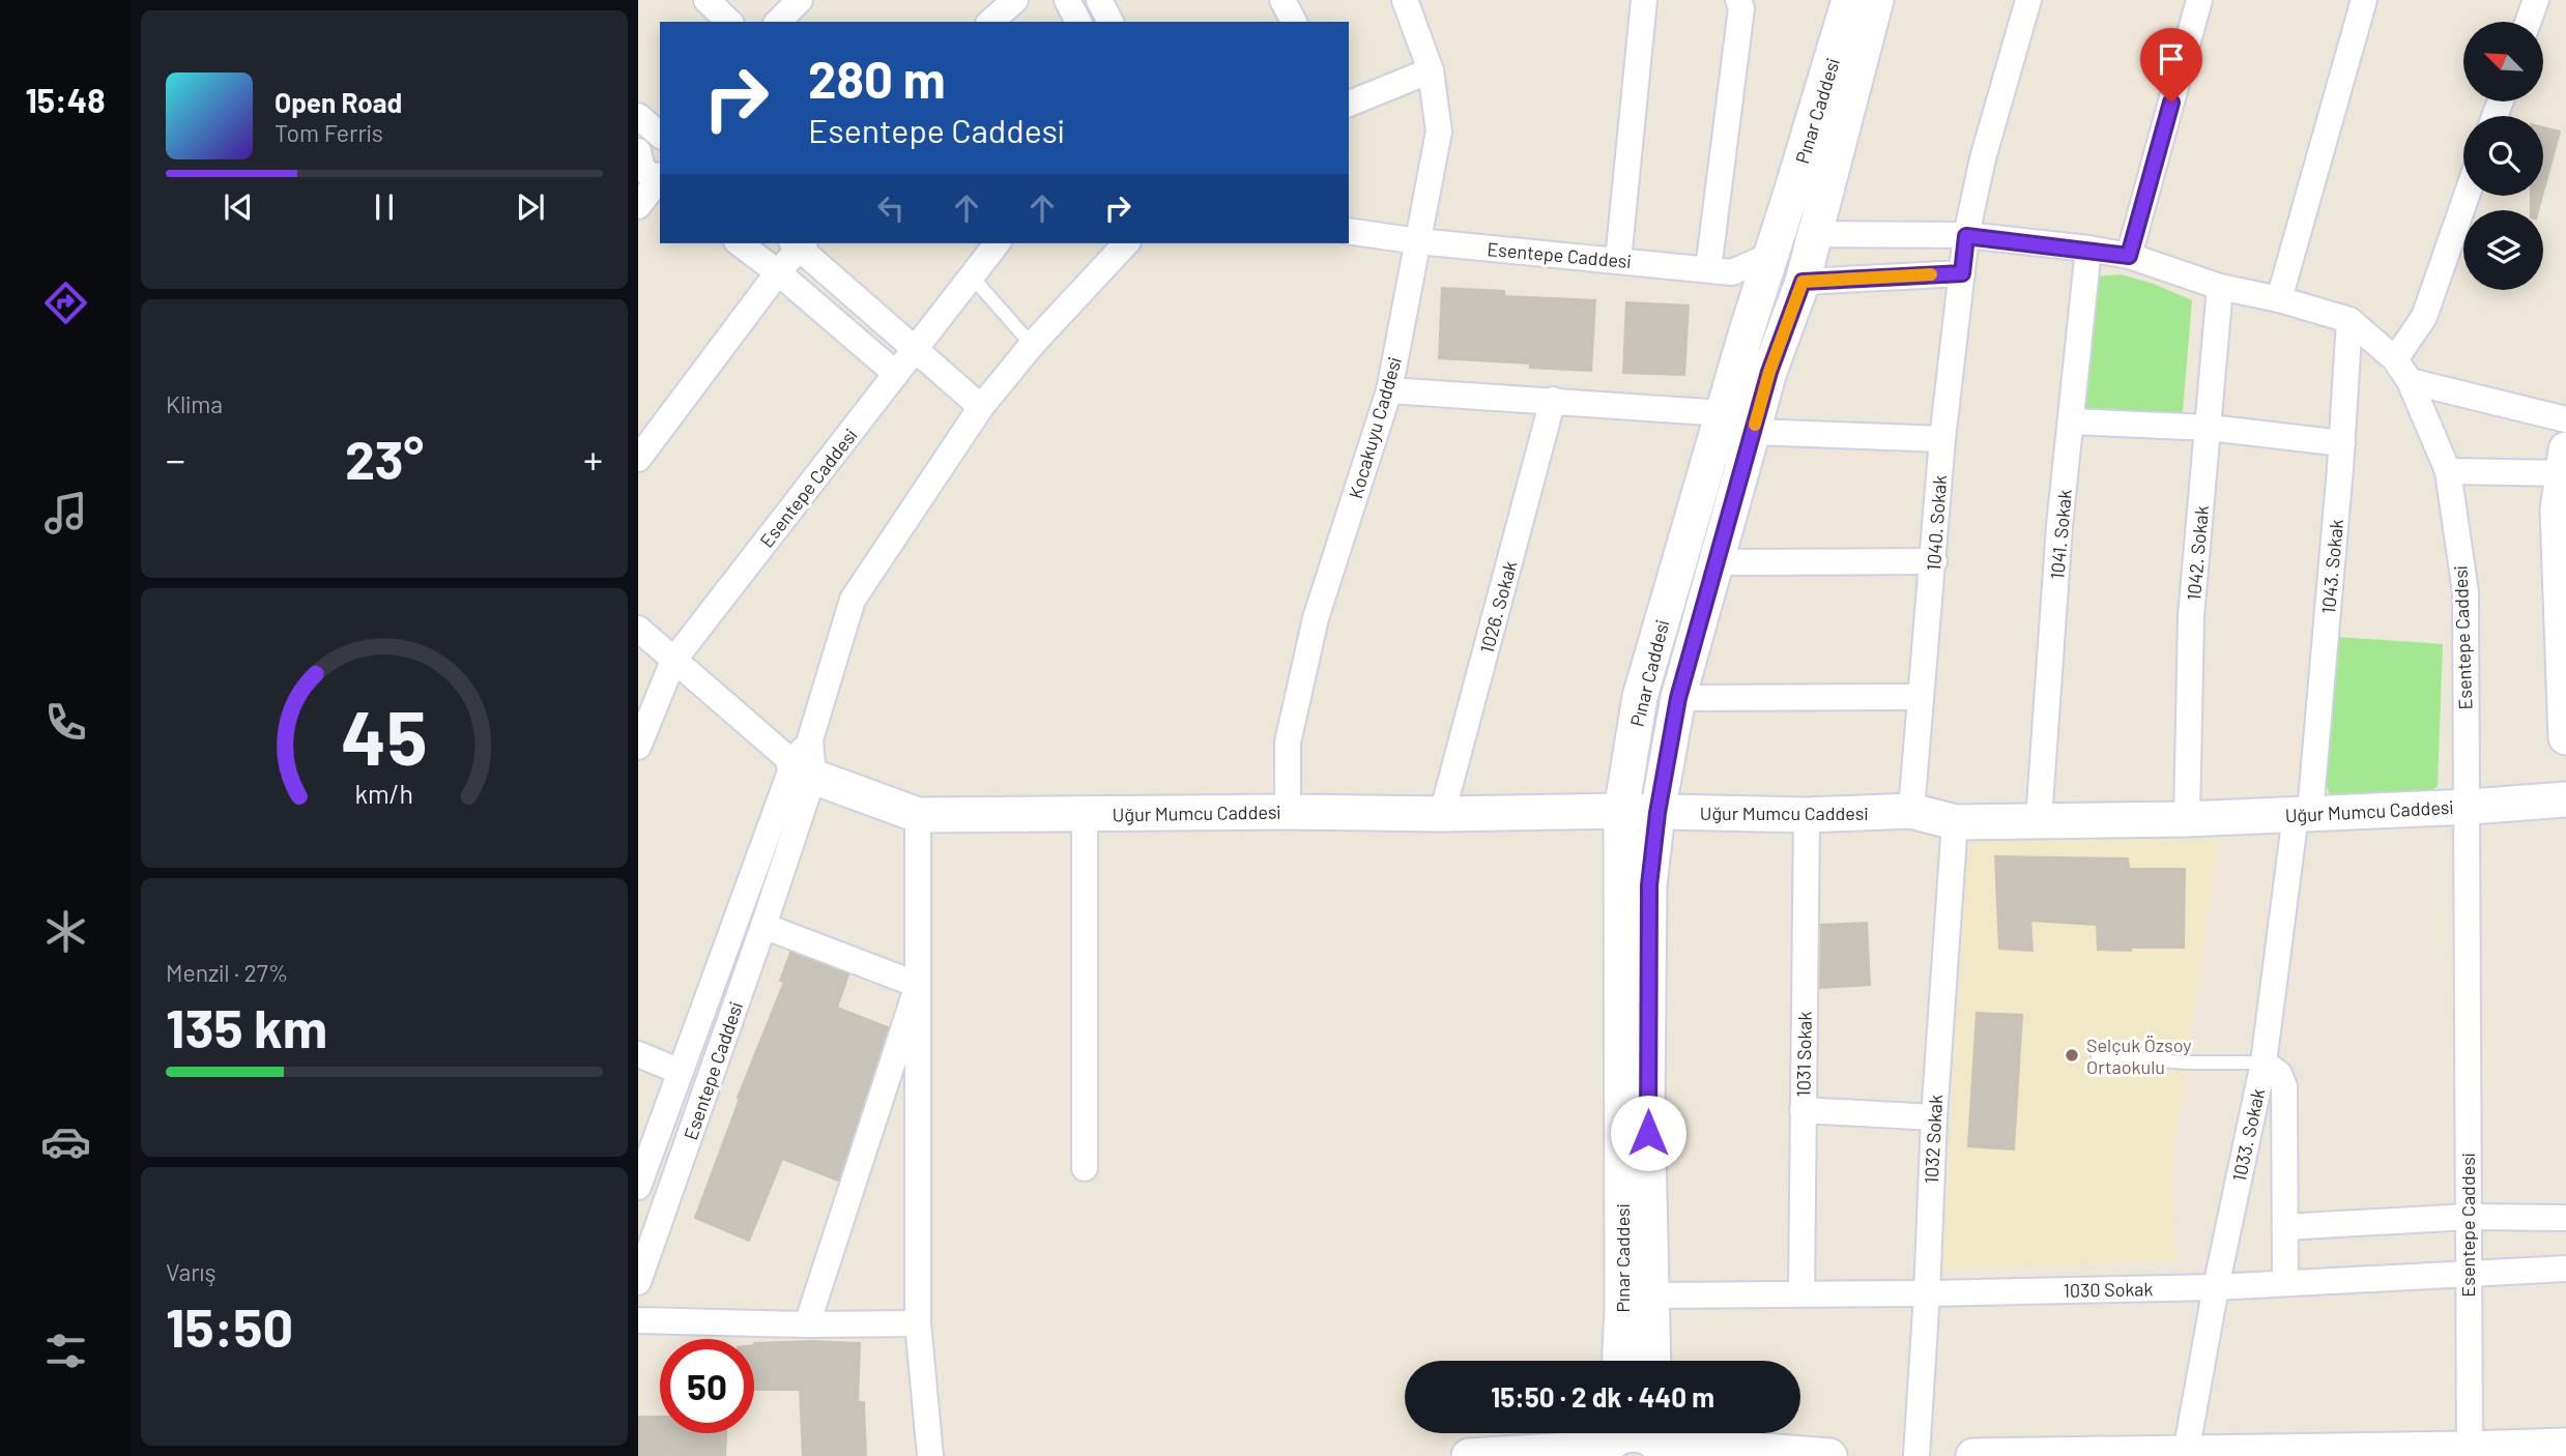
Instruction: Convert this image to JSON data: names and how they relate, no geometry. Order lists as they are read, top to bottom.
{
  "streets": {
    "main road": ["Pınar Caddesi", "Uğur Mumcu Caddesi"],
    "street": [
      "Esentepe Caddesi",
      "Kocakuyu Caddesi",
      "1040. Sokak",
      "1041. Sokak",
      "1042. Sokak",
      "1043. Sokak",
      "1026. Sokak",
      "1031 Sokak",
      "1033. Sokak",
      "1032 Sokak",
      "1030 Sokak"
    ]
  },
  "crossings": [
    ["Pınar Caddesi", "Esentepe Caddesi"],
    ["Pınar Caddesi", "Uğur Mumcu Caddesi"],
    ["Pınar Caddesi", "1030 Sokak"],
    ["Esentepe Caddesi", "Kocakuyu Caddesi"],
    ["Esentepe Caddesi", "1040. Sokak"],
    ["Esentepe Caddesi", "1041. Sokak"],
    ["Esentepe Caddesi", "1042. Sokak"],
    ["Esentepe Caddesi", "1043. Sokak"],
    ["Esentepe Caddesi", "Uğur Mumcu Caddesi"],
    ["Esentepe Caddesi", "1030 Sokak"],
    ["Kocakuyu Caddesi", "Uğur Mumcu Caddesi"],
    ["1040. Sokak", "Uğur Mumcu Caddesi"],
    ["1041. Sokak", "Uğur Mumcu Caddesi"],
    ["1042. Sokak", "Uğur Mumcu Caddesi"],
    ["1043. Sokak", "Uğur Mumcu Caddesi"],
    ["1043. Sokak", "1033. Sokak"],
    ["1026. Sokak", "Uğur Mumcu Caddesi"],
    ["Uğur Mumcu Caddesi", "1031 Sokak"],
    ["Uğur Mumcu Caddesi", "1033. Sokak"],
    ["Uğur Mumcu Caddesi", "1032 Sokak"],
    ["1031 Sokak", "1030 Sokak"],
    ["1033. Sokak", "1030 Sokak"],
    ["1032 Sokak", "1030 Sokak"]
  ],
  "places": ["Selçuk Özsoy Ortaokulu"],
  "north": "top left",
  "page": {
    "tabs": "15:48",
    "turn": ["280 m", "Esentepe Caddesi"],
    "song": ["Open Road", "Tom Ferris"],
    "tile": [
      "Klima",
      ["Menzil · 27%", "135 km"],
      ["Varış", "15:50"]
    ],
    "heat": ["−", "23°", "+"],
    "limit": "50",
    "trip": "15:50 · 2 dk · 440 m",
    "gauge": ["45", "km/h"]
  }
}
